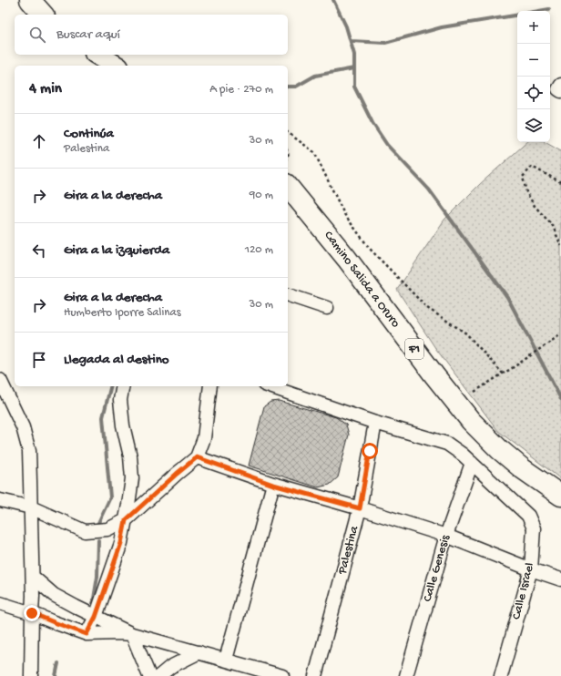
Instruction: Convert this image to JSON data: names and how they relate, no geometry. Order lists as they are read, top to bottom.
{
  "streets": {
    "highway": ["Camino Salida a Oruro", "F1"],
    "street": ["Palestina", "Calle Genesis", "Calle Israel"]
  },
  "crossings": [
    ["Palestina", "Calle Israel"],
    ["Calle Genesis", "Calle Israel"]
  ],
  "page": {
    "map_buttons": ["+", "−"],
    "search": "Buscar aquí",
    "heading": ["4 min", "A pie · 270 m"],
    "list": [
      ["Continúa", "Palestina", "30 m"],
      ["Gira a la derecha", "90 m"],
      ["Gira a la izquierda", "120 m"],
      ["Gira a la derecha", "Humberto Iporre Salinas", "30 m"],
      "Llegada al destino"
    ]
  }
}
